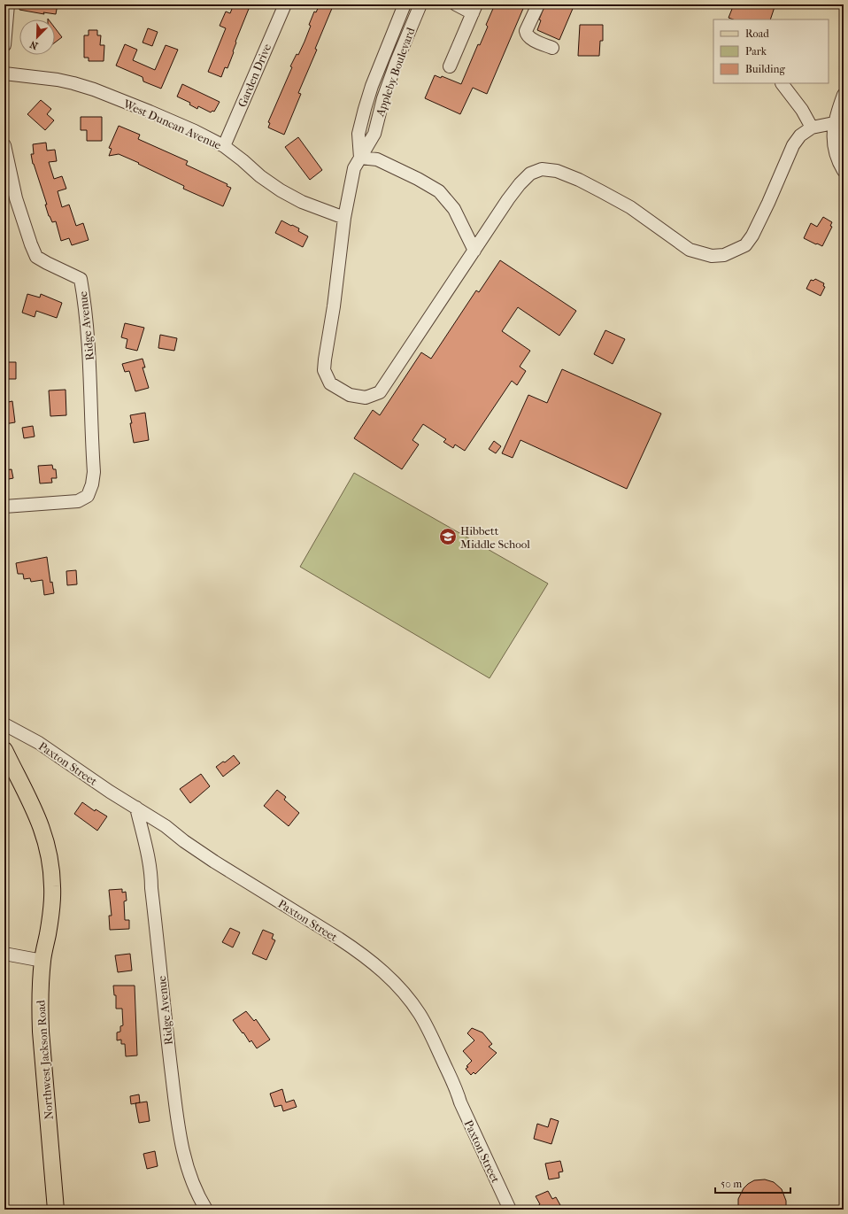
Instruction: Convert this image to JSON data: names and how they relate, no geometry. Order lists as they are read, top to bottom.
{
  "streets": {
    "main road": ["Northwest Jackson Road"],
    "street": [
      "Appleby Boulevard",
      "Garden Drive",
      "West Duncan Avenue",
      "Ridge Avenue",
      "Paxton Street"
    ]
  },
  "crossings": [
    ["Appleby Boulevard", "West Duncan Avenue"],
    ["Garden Drive", "West Duncan Avenue"],
    ["Ridge Avenue", "Paxton Street"]
  ],
  "places": {
    "school or university": ["Hibbett Middle School"]
  },
  "legend": ["Road", "Park", "Building"],
  "scale_bar": "50 m",
  "north": "bottom left"
}
